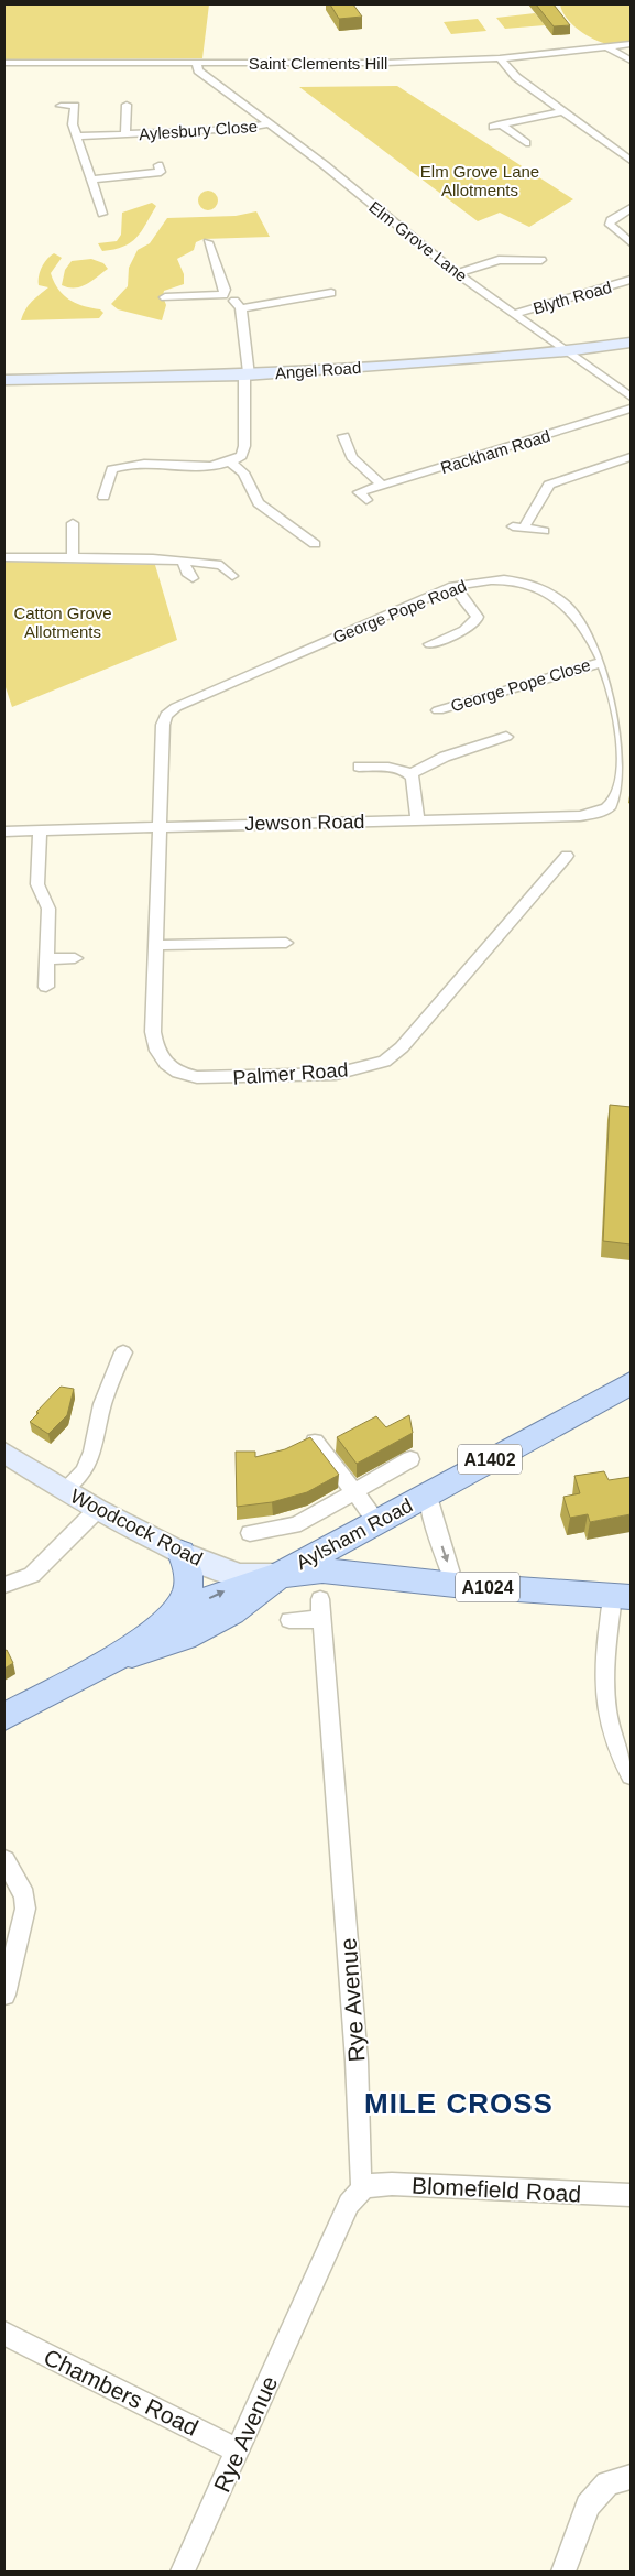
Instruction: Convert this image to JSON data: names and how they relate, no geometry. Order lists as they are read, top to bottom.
{
  "streets": {
    "main road": ["A1402", "Aylsham Road", "A1024"],
    "street": [
      "Saint Clements Hill",
      "Aylesbury Close",
      "Elm Grove Lane",
      "Blyth Road",
      "Angel Road",
      "Rackham Road",
      "George Pope Road",
      "George Pope Close",
      "Jewson Road",
      "Palmer Road",
      "Woodcock Road",
      "Rye Avenue",
      "Blomefield Road",
      "Chambers Road"
    ]
  },
  "crossings": [
    ["Saint Clements Hill", "Elm Grove Lane"],
    ["Aylesbury Close", "Elm Grove Lane"],
    ["Elm Grove Lane", "Blyth Road"],
    ["Elm Grove Lane", "Angel Road"],
    ["George Pope Road", "George Pope Close"],
    ["George Pope Road", "Jewson Road"],
    ["George Pope Road", "Palmer Road"],
    ["Jewson Road", "Palmer Road"],
    ["A1402", "Woodcock Road"],
    ["A1402", "Aylsham Road"],
    ["Woodcock Road", "Aylsham Road"],
    ["Woodcock Road", "A1024"],
    ["Aylsham Road", "A1024"],
    ["Rye Avenue", "Blomefield Road"],
    ["Rye Avenue", "Chambers Road"]
  ],
  "districts": ["MILE CROSS"],
  "parks": ["Elm Grove Lane Allotments", "Catton Grove Allotments"]
}
